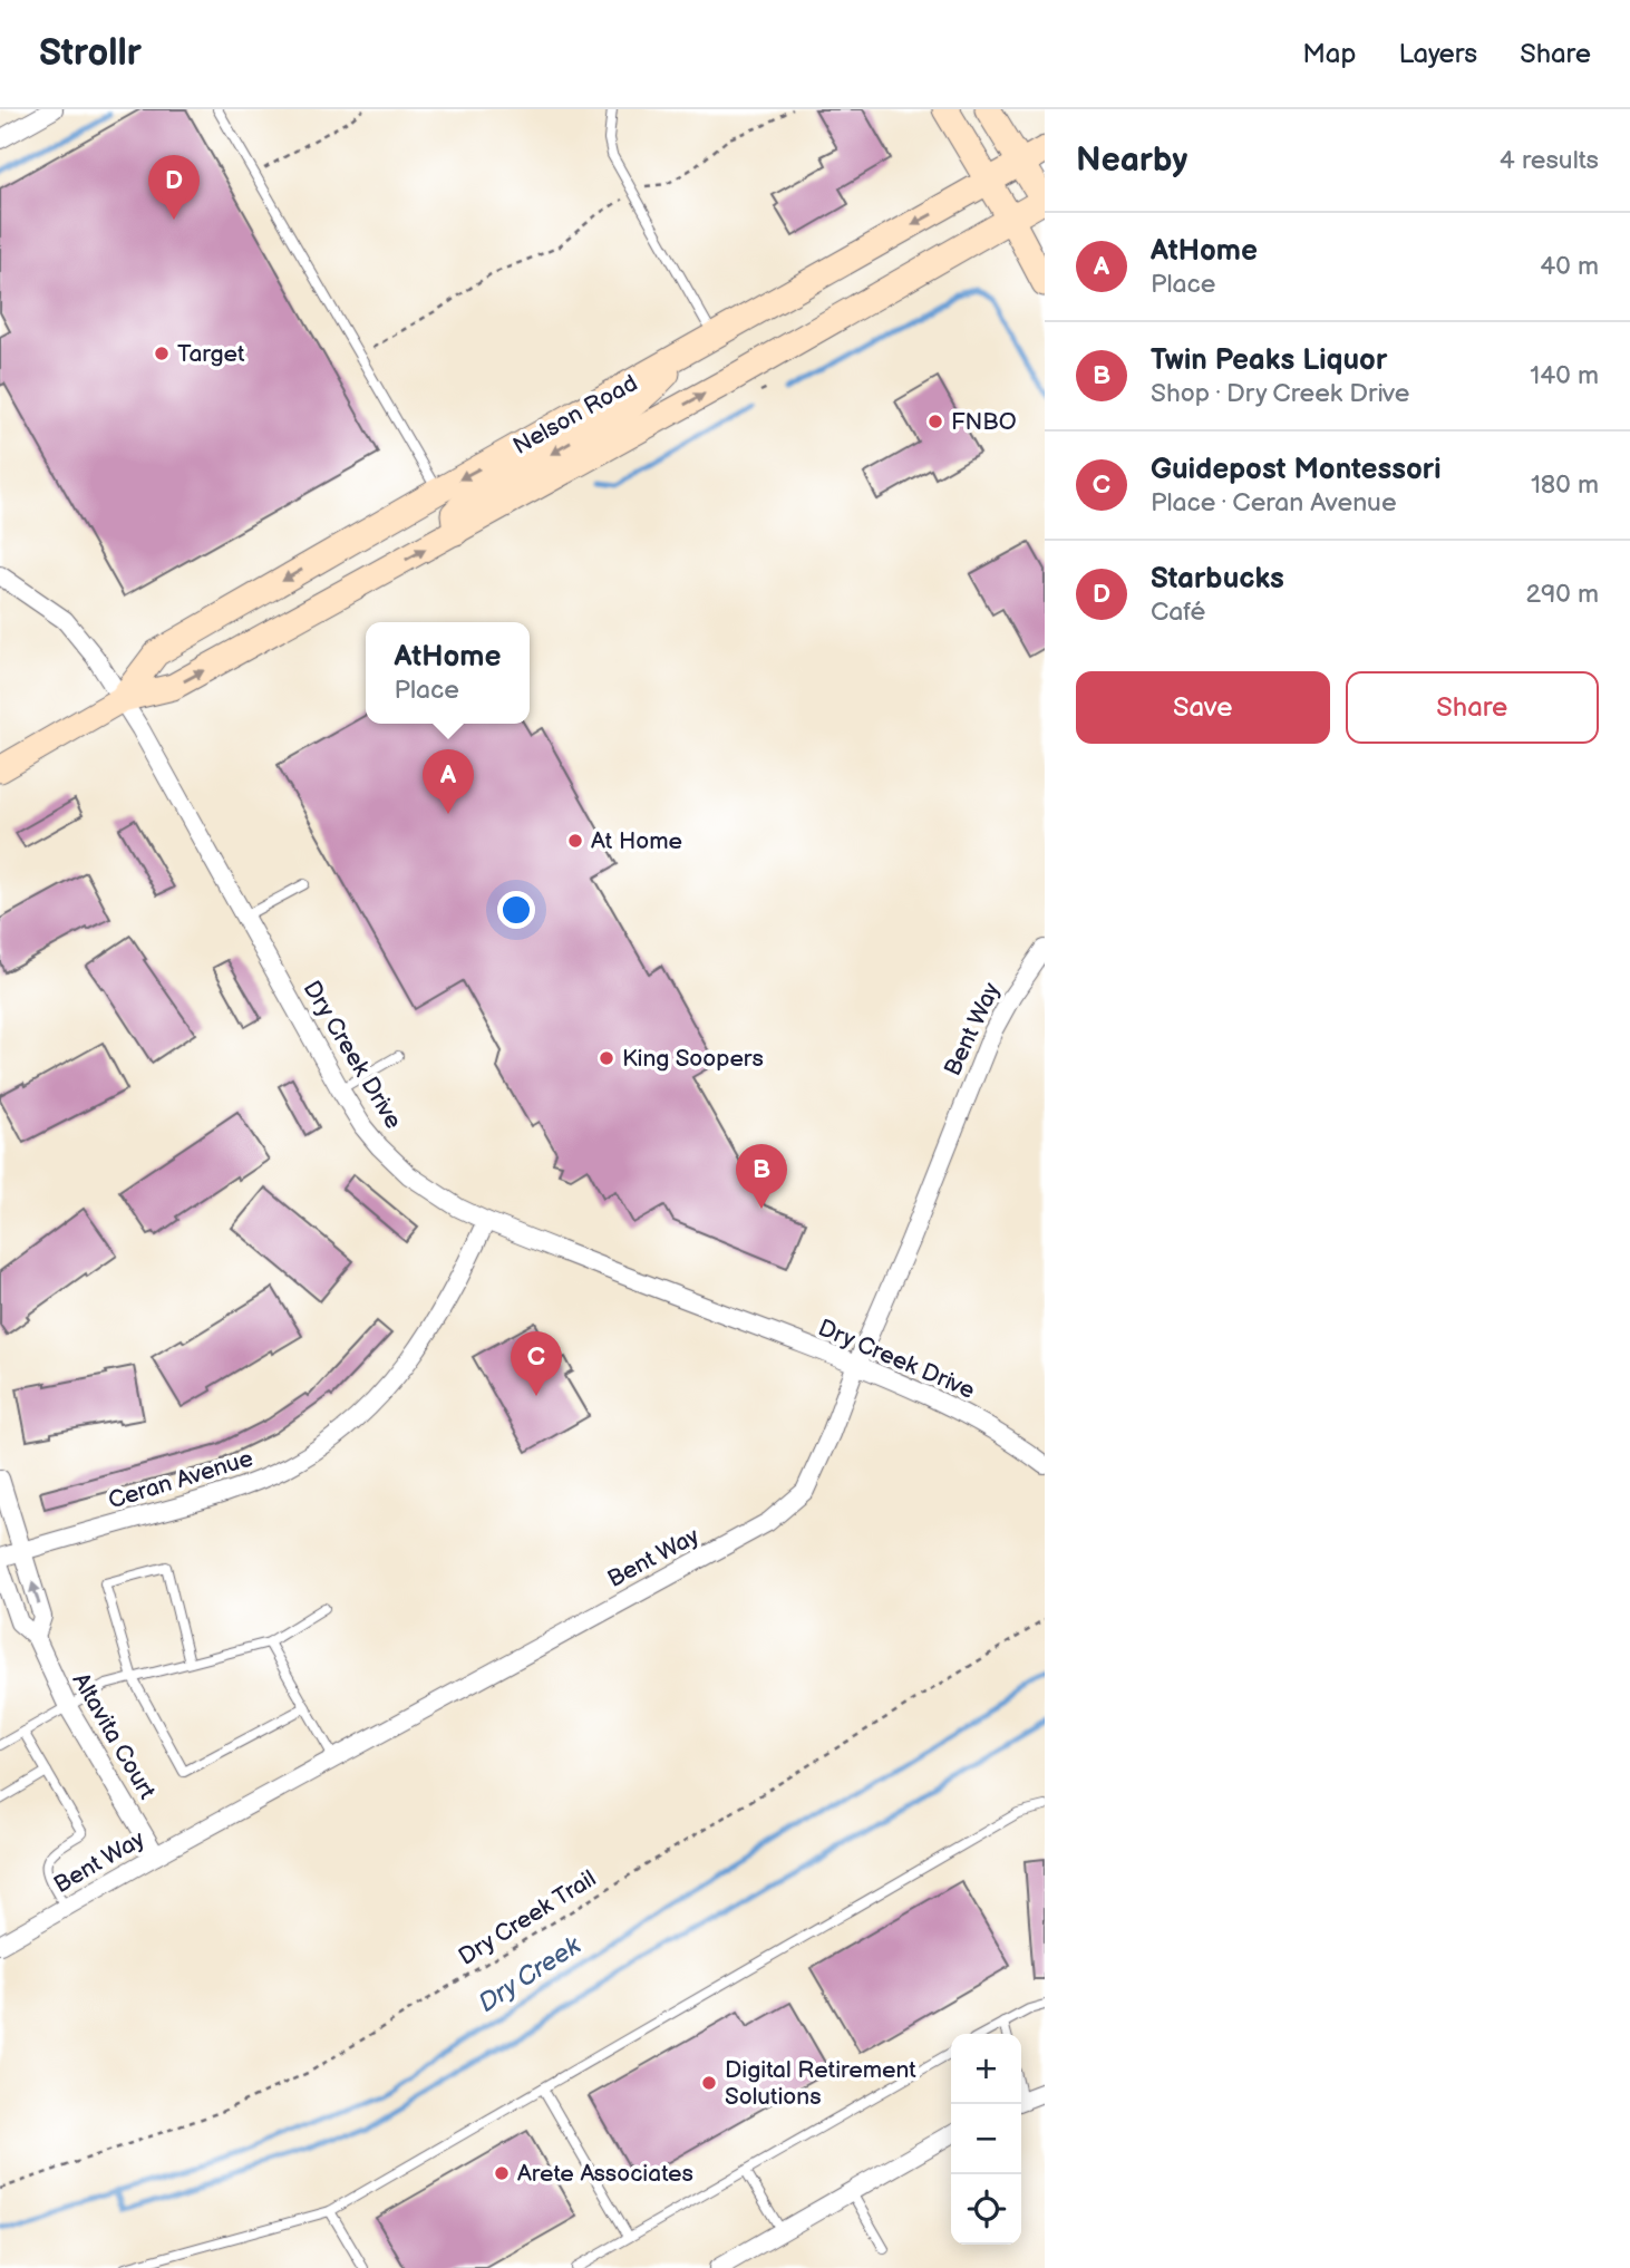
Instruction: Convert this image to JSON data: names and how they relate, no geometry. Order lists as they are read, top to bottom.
{
  "streets": {
    "main road": ["Nelson Road"],
    "street": [
      "Bent Way",
      "Dry Creek Drive",
      "Ceran Avenue",
      "Altavita Court"
    ],
    "path": ["Dry Creek Trail"]
  },
  "crossings": [
    ["Nelson Road", "Dry Creek Drive"],
    ["Bent Way", "Dry Creek Drive"],
    ["Bent Way", "Altavita Court"],
    ["Dry Creek Drive", "Ceran Avenue"],
    ["Ceran Avenue", "Altavita Court"]
  ],
  "water": ["Dry Creek"],
  "places": [
    "Target",
    "FNBO",
    "At Home",
    "King Soopers",
    "Digital Retirement Solutions",
    "Arete Associates"
  ],
  "page": {
    "header": "Strollr",
    "nav": ["Map", "Layers", "Share"],
    "heading": ["Nearby", "4 results"],
    "pins": [
      "D",
      "A",
      "B",
      "C"
    ],
    "list": [
      {
        "mark": "A",
        "name": "AtHome",
        "note": "Place",
        "value": "40 m"
      },
      {
        "mark": "B",
        "name": "Twin Peaks Liquor",
        "note": "Shop · Dry Creek Drive",
        "value": "140 m"
      },
      {
        "mark": "C",
        "name": "Guidepost Montessori",
        "note": "Place · Ceran Avenue",
        "value": "180 m"
      },
      {
        "mark": "D",
        "name": "Starbucks",
        "note": "Café",
        "value": "290 m"
      }
    ],
    "popup": ["AtHome", "Place"],
    "buttons": ["Save", "Share"],
    "map_buttons": ["+", "−"]
  }
}
